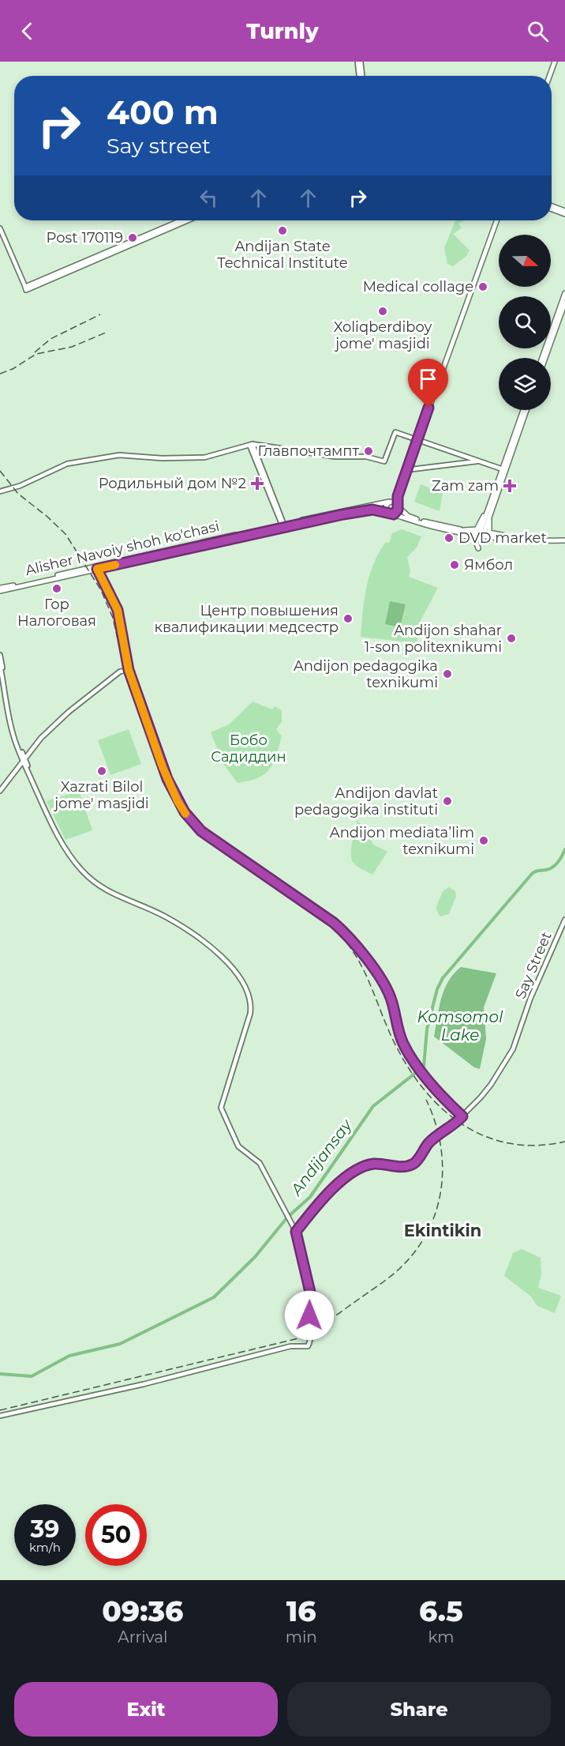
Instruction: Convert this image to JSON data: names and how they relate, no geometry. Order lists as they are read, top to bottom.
{
  "streets": {
    "main road": ["Alisher Navoiy shoh ko'chasi", "Say Street"]
  },
  "districts": ["Ekintikin"],
  "water": ["Komsomol Lake", "Andijansay"],
  "parks": ["Бобо Садиддин"],
  "places": {
    "other": [
      "Andijan State Technical Institute",
      "Post 170119",
      "Medical collage",
      "Xoliqberdiboy jome' masjidi",
      "Главпочтампт",
      "DVD market",
      "Ямбол",
      "Гор Налоговая",
      "Центр повышения квалификации медсестр",
      "Andijon shahar 1-son politexnikumi",
      "Andijon pedagogika texnikumi",
      "Xazrati Bilol jome' masjidi",
      "Andijon davlat pedagogika instituti",
      "Andijon mediataʼlim texnikumi"
    ],
    "health": ["Родильный дом №2", "Zam zam"]
  },
  "north": "right",
  "page": {
    "header": "Turnly",
    "turn": ["400 m", "Say street"],
    "speed": "39 km/h",
    "limit": "50",
    "eta": [
      "09:36",
      "Arrival",
      "16",
      "min",
      "6.5",
      "km"
    ],
    "buttons": ["Exit", "Share"]
  }
}
